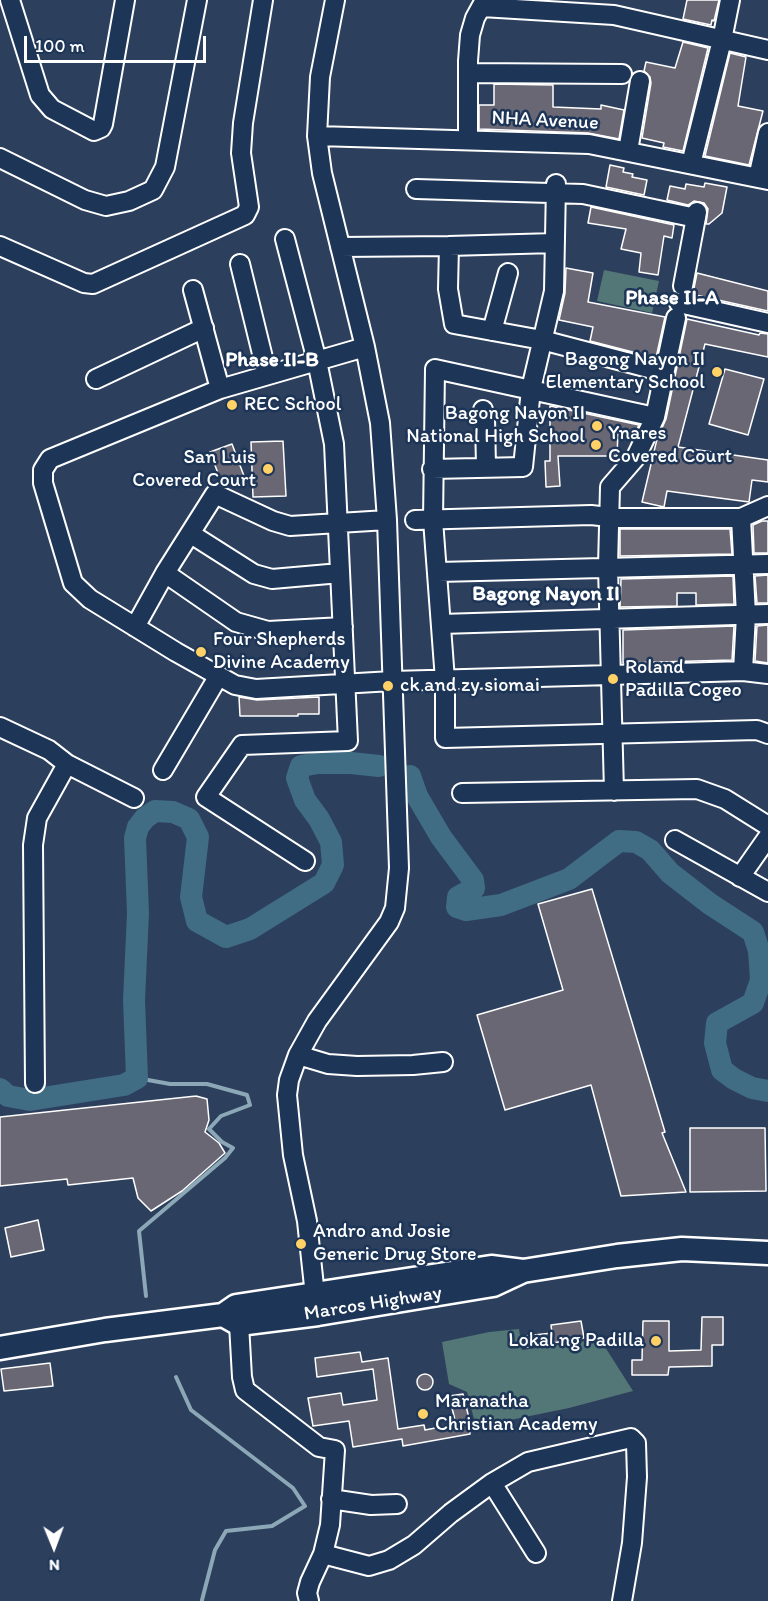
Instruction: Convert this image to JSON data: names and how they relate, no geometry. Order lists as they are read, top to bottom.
{
  "streets": {
    "main road": ["Marcos Highway"],
    "street": ["NHA Avenue"]
  },
  "districts": ["Phase II-A", "Phase II-B", "Bagong Nayon II"],
  "places": [
    "Bagong Nayon II Elementary School",
    "REC School",
    "Bagong Nayon II National High School",
    "Ynares Covered Court",
    "San Luis Covered Court",
    "Four Shepherds Divine Academy",
    "Roland Padilla Cogeo",
    "ck and zy siomai",
    "Andro and Josie Generic Drug Store",
    "Lokal ng Padilla",
    "Maranatha Christian Academy"
  ],
  "scale_bar": "100 m",
  "north": "bottom"
}
